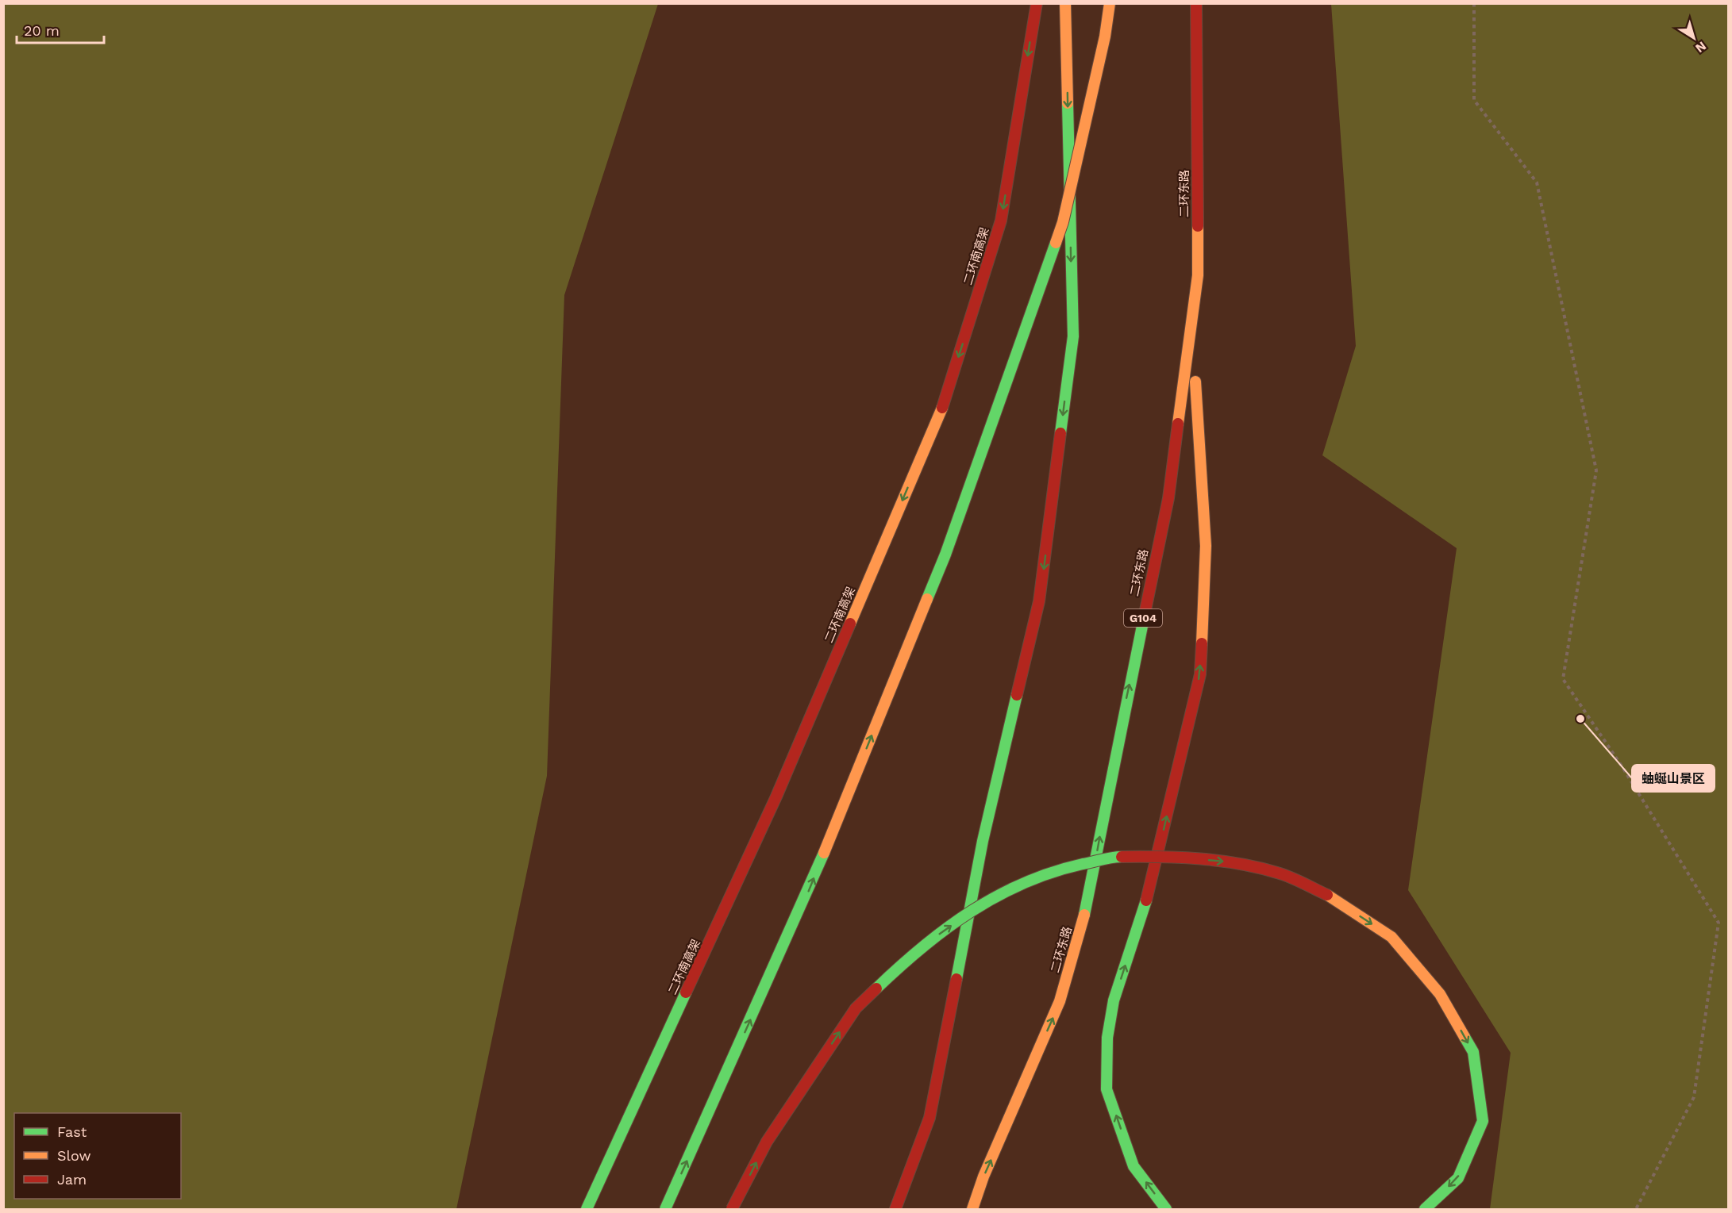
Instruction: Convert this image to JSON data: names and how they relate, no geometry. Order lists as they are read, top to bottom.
{
  "streets": {
    "highway": ["二环东路", "二环南高架", "G104"]
  },
  "places": ["蚰蜒山景区"],
  "legend": ["Fast", "Slow", "Jam"],
  "scale_bar": "20 m",
  "north": "bottom right"
}
